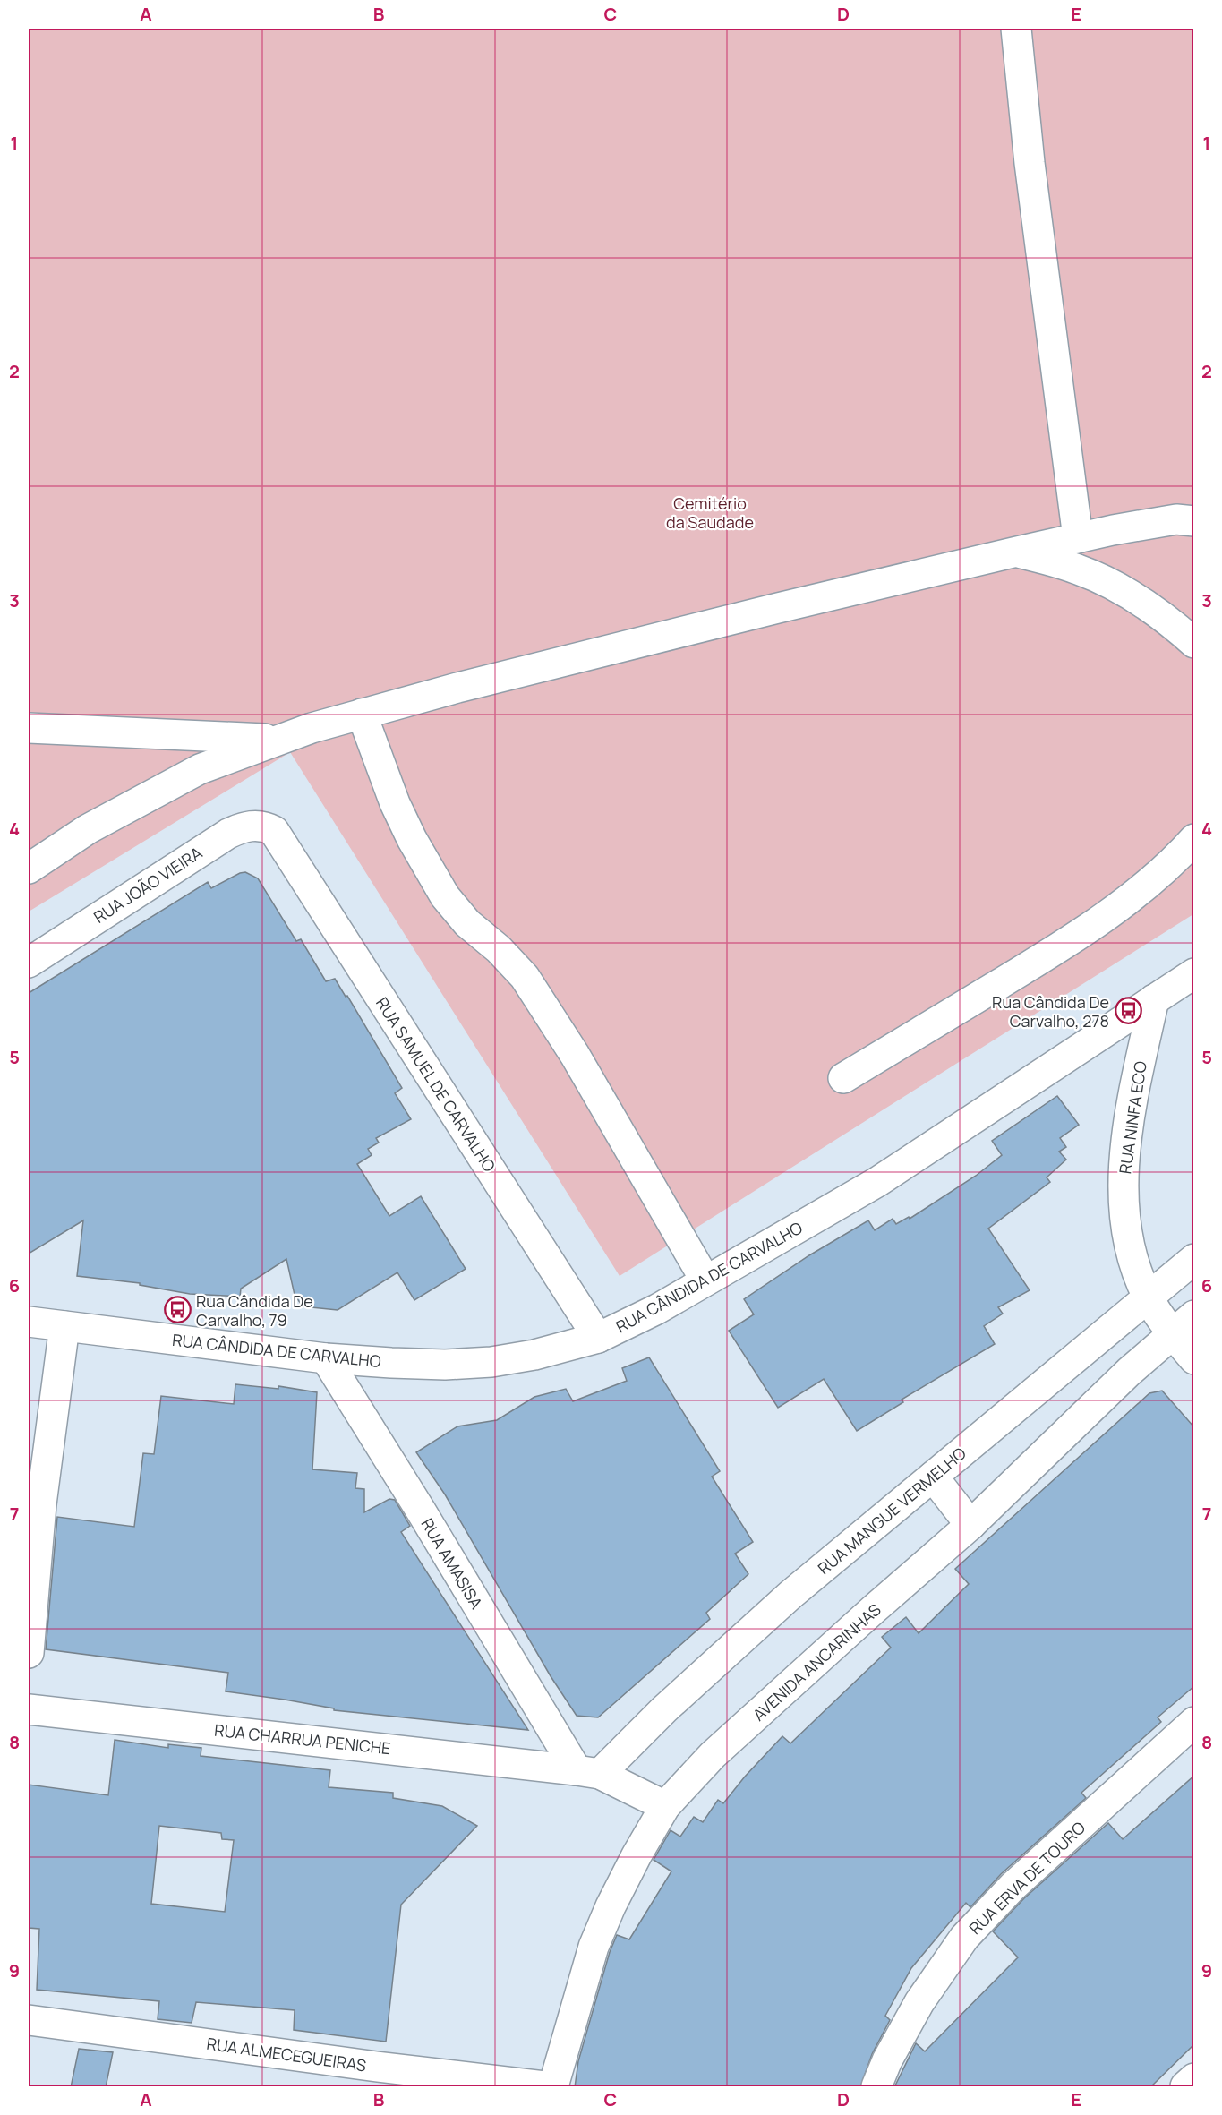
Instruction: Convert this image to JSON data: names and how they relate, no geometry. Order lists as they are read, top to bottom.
{
  "streets": {
    "street": [
      "RUA JOÃO VIEIRA",
      "RUA SAMUEL DE CARVALHO",
      "RUA NINFA ECO",
      "RUA CÂNDIDA DE CARVALHO",
      "RUA MANGUE VERMELHO",
      "RUA AMASISA",
      "AVENIDA ANCARINHAS",
      "RUA CHARRUA PENICHE",
      "RUA ERVA DE TOURO",
      "RUA ALMECEGUEIRAS"
    ]
  },
  "crossings": [
    ["RUA JOÃO VIEIRA", "RUA SAMUEL DE CARVALHO"],
    ["RUA SAMUEL DE CARVALHO", "RUA CÂNDIDA DE CARVALHO"],
    ["RUA NINFA ECO", "RUA CÂNDIDA DE CARVALHO"],
    ["RUA NINFA ECO", "RUA MANGUE VERMELHO"],
    ["RUA NINFA ECO", "AVENIDA ANCARINHAS"],
    ["RUA CÂNDIDA DE CARVALHO", "RUA AMASISA"],
    ["RUA MANGUE VERMELHO", "RUA AMASISA"],
    ["RUA MANGUE VERMELHO", "RUA CHARRUA PENICHE"],
    ["RUA AMASISA", "RUA CHARRUA PENICHE"]
  ],
  "parks": ["Cemitério da Saudade"],
  "places": {
    "bus stop": ["Rua Cândida De Carvalho, 278", "Rua Cândida De Carvalho, 79"]
  },
  "grid": {
    "columns": [
      "A",
      "B",
      "C",
      "D",
      "E"
    ],
    "rows": [
      "1",
      "2",
      "3",
      "4",
      "5",
      "6",
      "7",
      "8",
      "9"
    ]
  }
}
